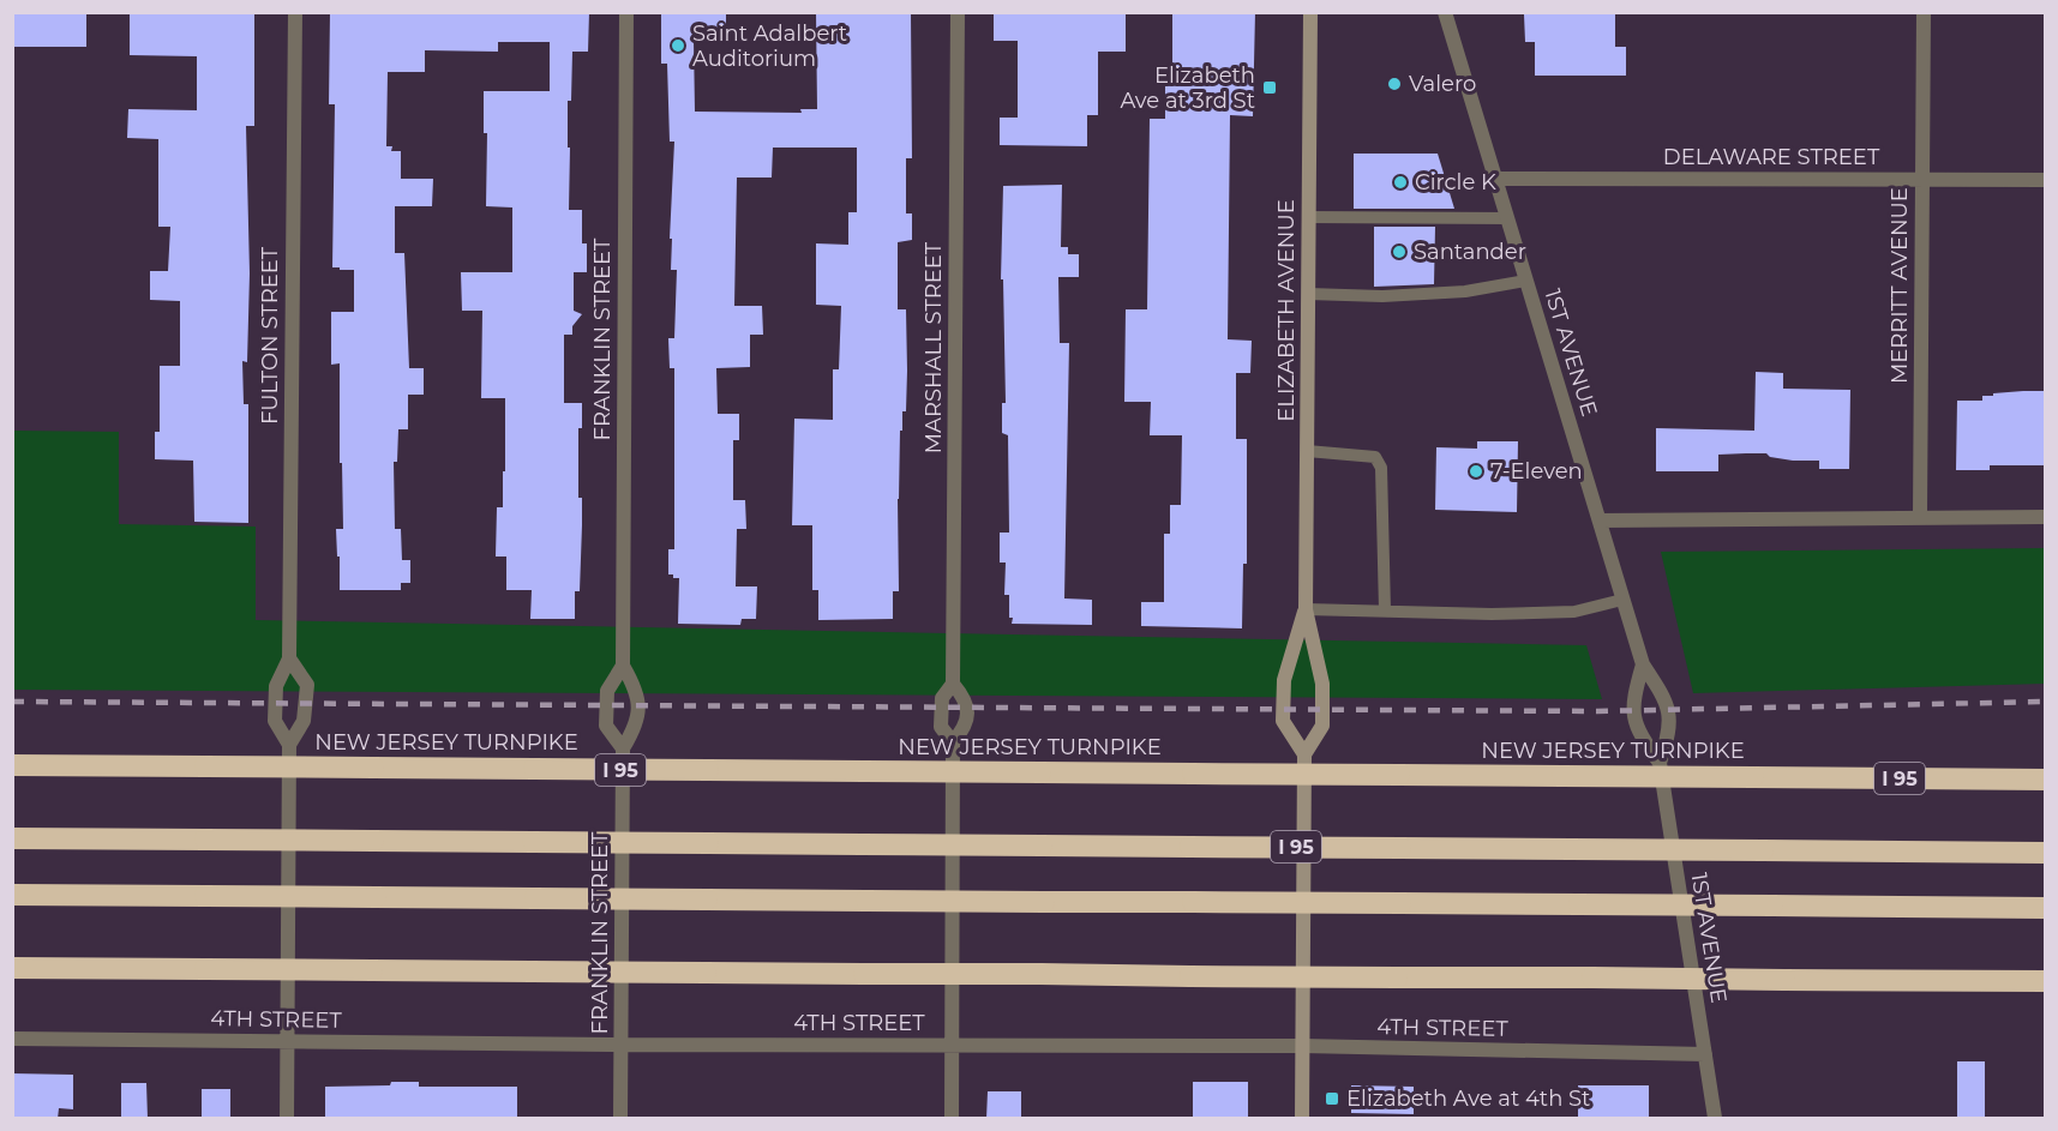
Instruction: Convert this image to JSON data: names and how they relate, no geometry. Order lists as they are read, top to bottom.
{
  "streets": {
    "highway": ["NEW JERSEY TURNPIKE", "I 95"],
    "street": [
      "DELAWARE STREET",
      "MERRITT AVENUE",
      "ELIZABETH AVENUE",
      "FULTON STREET",
      "FRANKLIN STREET",
      "MARSHALL STREET",
      "1ST AVENUE",
      "4TH STREET"
    ]
  },
  "crossings": [
    ["DELAWARE STREET", "MERRITT AVENUE"],
    ["DELAWARE STREET", "1ST AVENUE"],
    ["ELIZABETH AVENUE", "4TH STREET"],
    ["FULTON STREET", "4TH STREET"],
    ["FRANKLIN STREET", "4TH STREET"],
    ["MARSHALL STREET", "4TH STREET"],
    ["1ST AVENUE", "4TH STREET"]
  ],
  "places": {
    "other": [
      "Saint Adalbert Auditorium",
      "Valero",
      "Circle K",
      "Santander",
      "7-Eleven"
    ],
    "transit": ["Elizabeth Ave at 3rd St", "Elizabeth Ave at 4th St"]
  }
}
